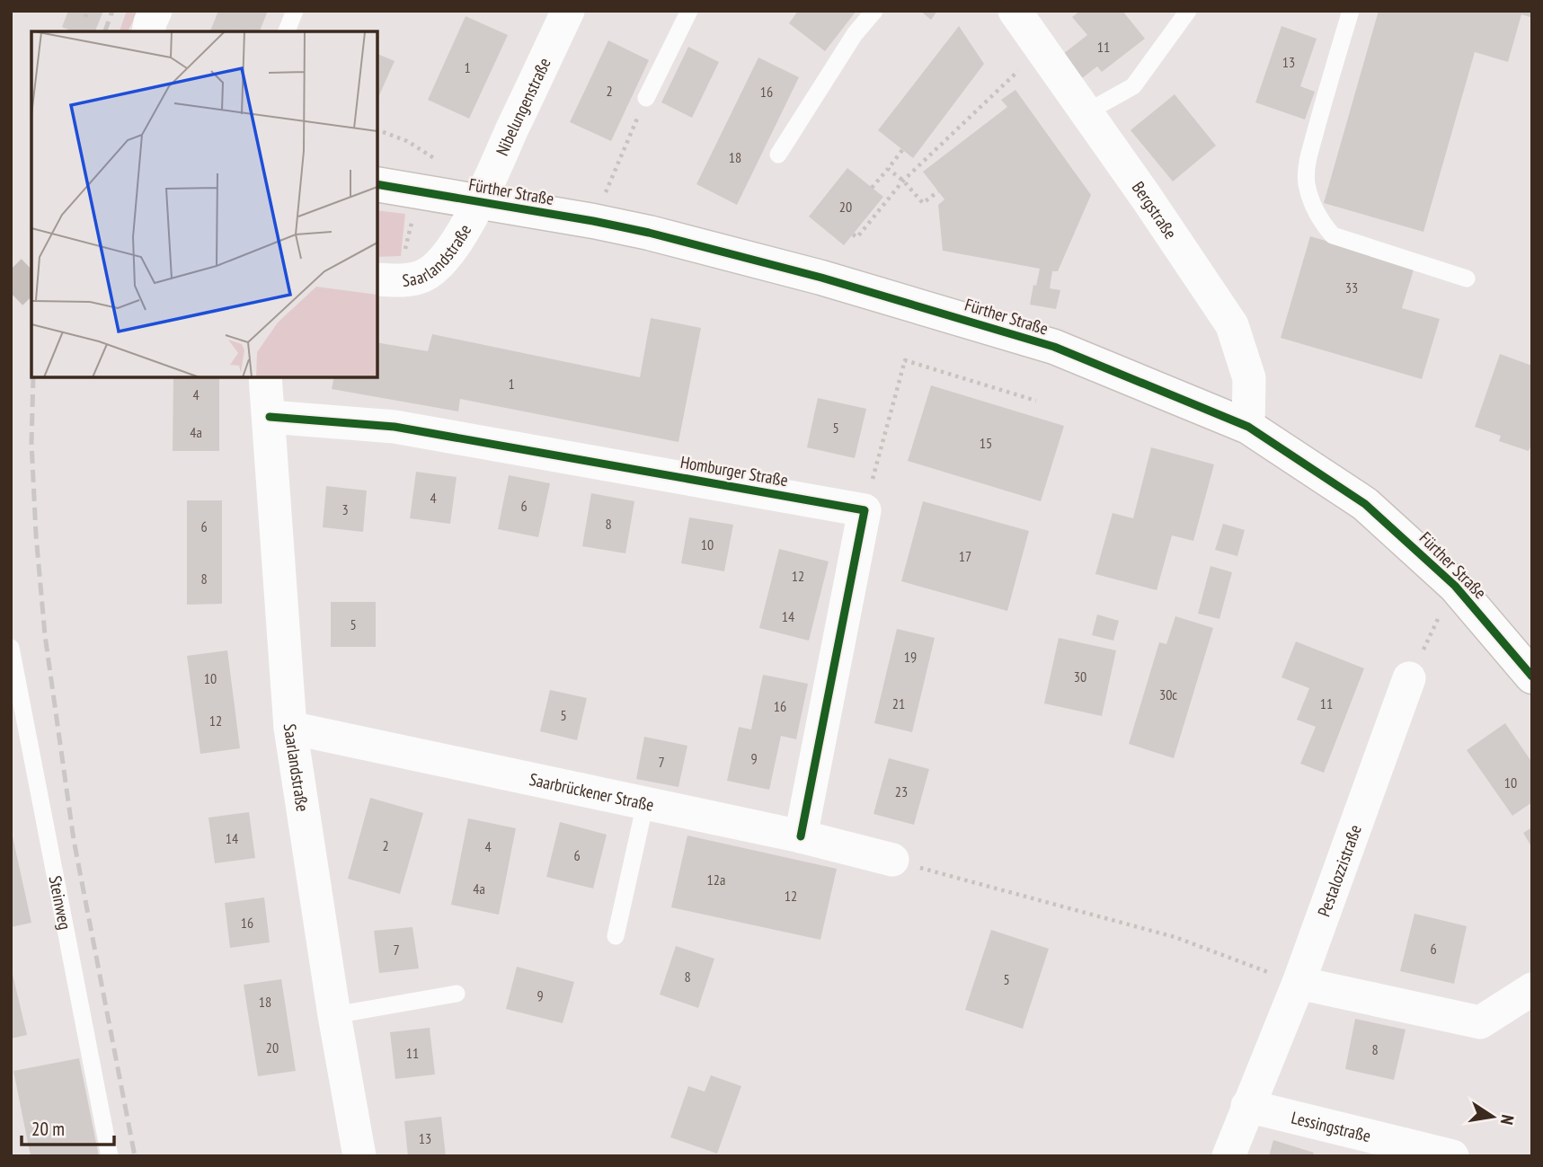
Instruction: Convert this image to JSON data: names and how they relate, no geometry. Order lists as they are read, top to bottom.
{
  "streets": {
    "main road": ["Fürther Straße"],
    "street": [
      "Nibelungenstraße",
      "Bergstraße",
      "Saarlandstraße",
      "Homburger Straße",
      "Saarbrückener Straße",
      "Pestalozzistraße",
      "Lessingstraße"
    ],
    "lane": ["Steinweg"]
  },
  "crossings": [
    ["Nibelungenstraße", "Fürther Straße"],
    ["Nibelungenstraße", "Saarlandstraße"],
    ["Fürther Straße", "Bergstraße"],
    ["Fürther Straße", "Saarlandstraße"],
    ["Saarlandstraße", "Homburger Straße"],
    ["Saarlandstraße", "Saarbrückener Straße"],
    ["Pestalozzistraße", "Lessingstraße"]
  ],
  "house_numbers": [
    "11",
    "13",
    "1",
    "2",
    "16",
    "18",
    "20",
    "33",
    "1",
    "4",
    "5",
    "4a",
    "15",
    "4",
    "6",
    "3",
    "8",
    "6",
    "10",
    "17",
    "12",
    "8",
    "14",
    "5",
    "19",
    "30",
    "10",
    "30c",
    "21",
    "11",
    "16",
    "5",
    "12",
    "9",
    "7",
    "10",
    "23",
    "14",
    "2",
    "4",
    "6",
    "12a",
    "4a",
    "12",
    "16",
    "6",
    "7",
    "8",
    "5",
    "9",
    "18",
    "20",
    "8",
    "11",
    "13"
  ],
  "scale_bar": "20 m",
  "north": "right"
}
